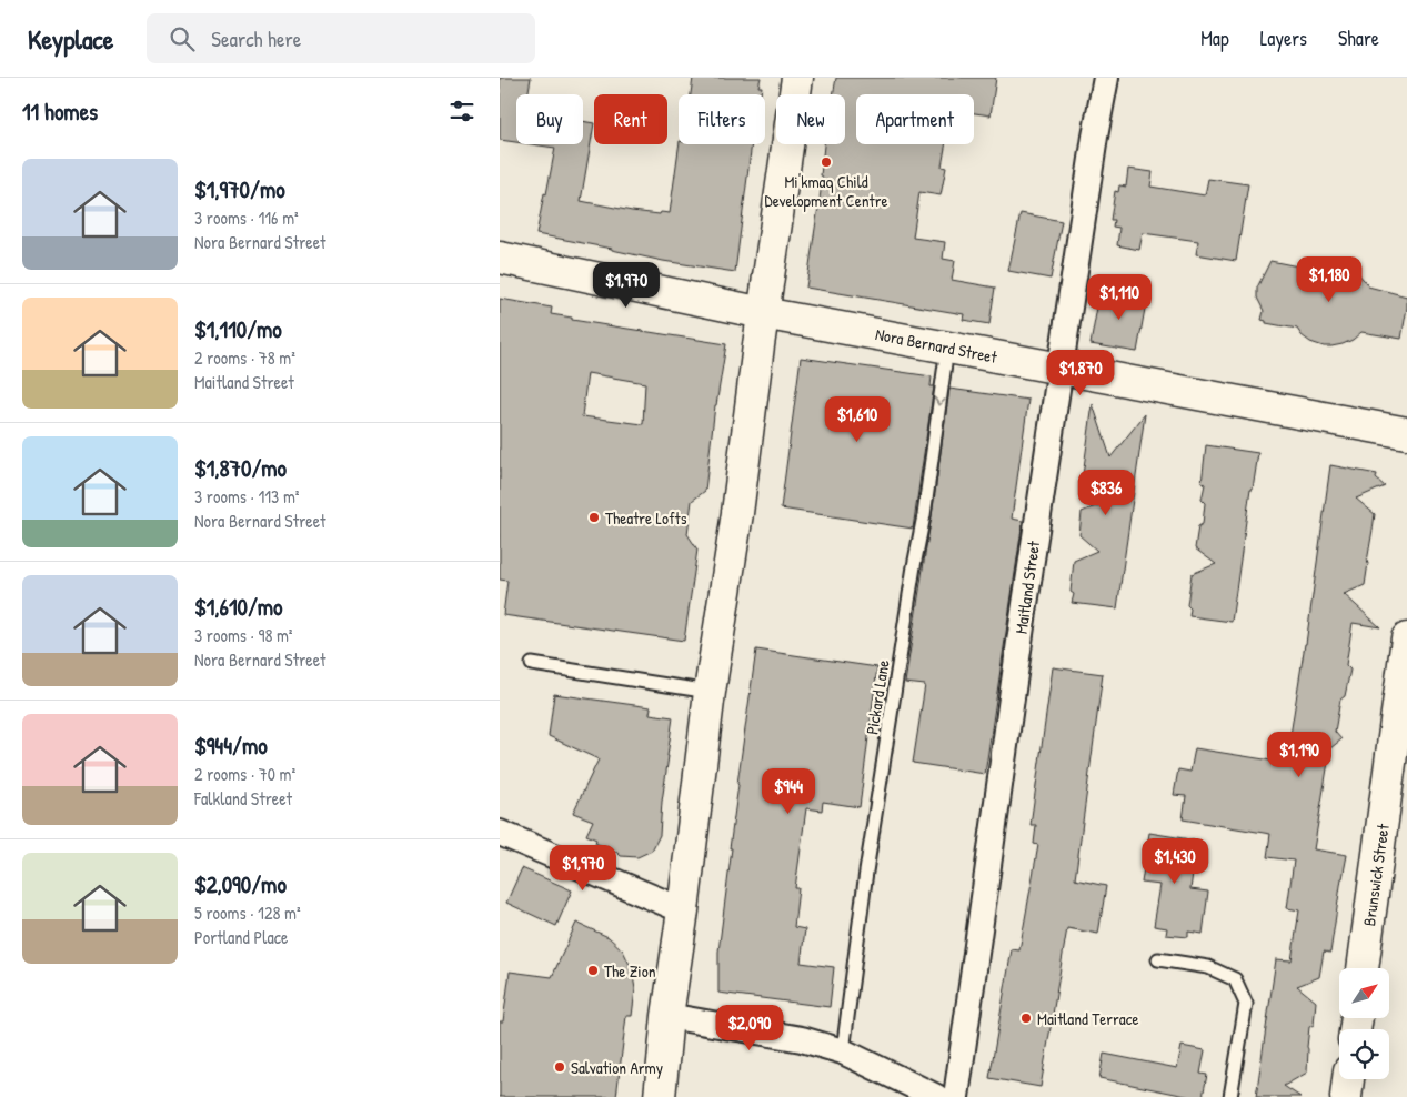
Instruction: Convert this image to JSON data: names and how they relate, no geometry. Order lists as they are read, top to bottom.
{
  "streets": {
    "street": ["Nora Bernard Street", "Maitland Street", "Brunswick Street"],
    "lane": ["Pickard Lane"]
  },
  "crossings": [
    ["Nora Bernard Street", "Maitland Street"],
    ["Nora Bernard Street", "Pickard Lane"]
  ],
  "one_way": ["Pickard Lane"],
  "places": [
    "Mi'kmaq Child Development Centre",
    "Theatre Lofts",
    "The Zion",
    "Maitland Terrace",
    "Salvation Army"
  ],
  "north": "top right",
  "page": {
    "header": "Keyplace",
    "search": "Search here",
    "nav": ["Map", "Layers", "Share"],
    "heading": "11 homes",
    "chip": [
      "Buy",
      "Rent",
      "Filters",
      "New",
      "Apartment"
    ],
    "list": [
      {
        "name": "$1,970/mo",
        "note": "3 rooms · 116 m² · Nora Bernard Street"
      },
      {
        "name": "$1,110/mo",
        "note": "2 rooms · 78 m² · Maitland Street"
      },
      {
        "name": "$1,870/mo",
        "note": "3 rooms · 113 m² · Nora Bernard Street"
      },
      {
        "name": "$1,610/mo",
        "note": "3 rooms · 98 m² · Nora Bernard Street"
      },
      {
        "name": "$944/mo",
        "note": "2 rooms · 70 m² · Falkland Street"
      },
      {
        "name": "$2,090/mo",
        "note": "5 rooms · 128 m² · Portland Place"
      }
    ],
    "price": [
      "$1,180",
      "$1,970",
      "$1,110",
      "$1,870",
      "$1,610",
      "$836",
      "$1,190",
      "$944",
      "$1,430",
      "$1,970",
      "$2,090"
    ]
  }
}
